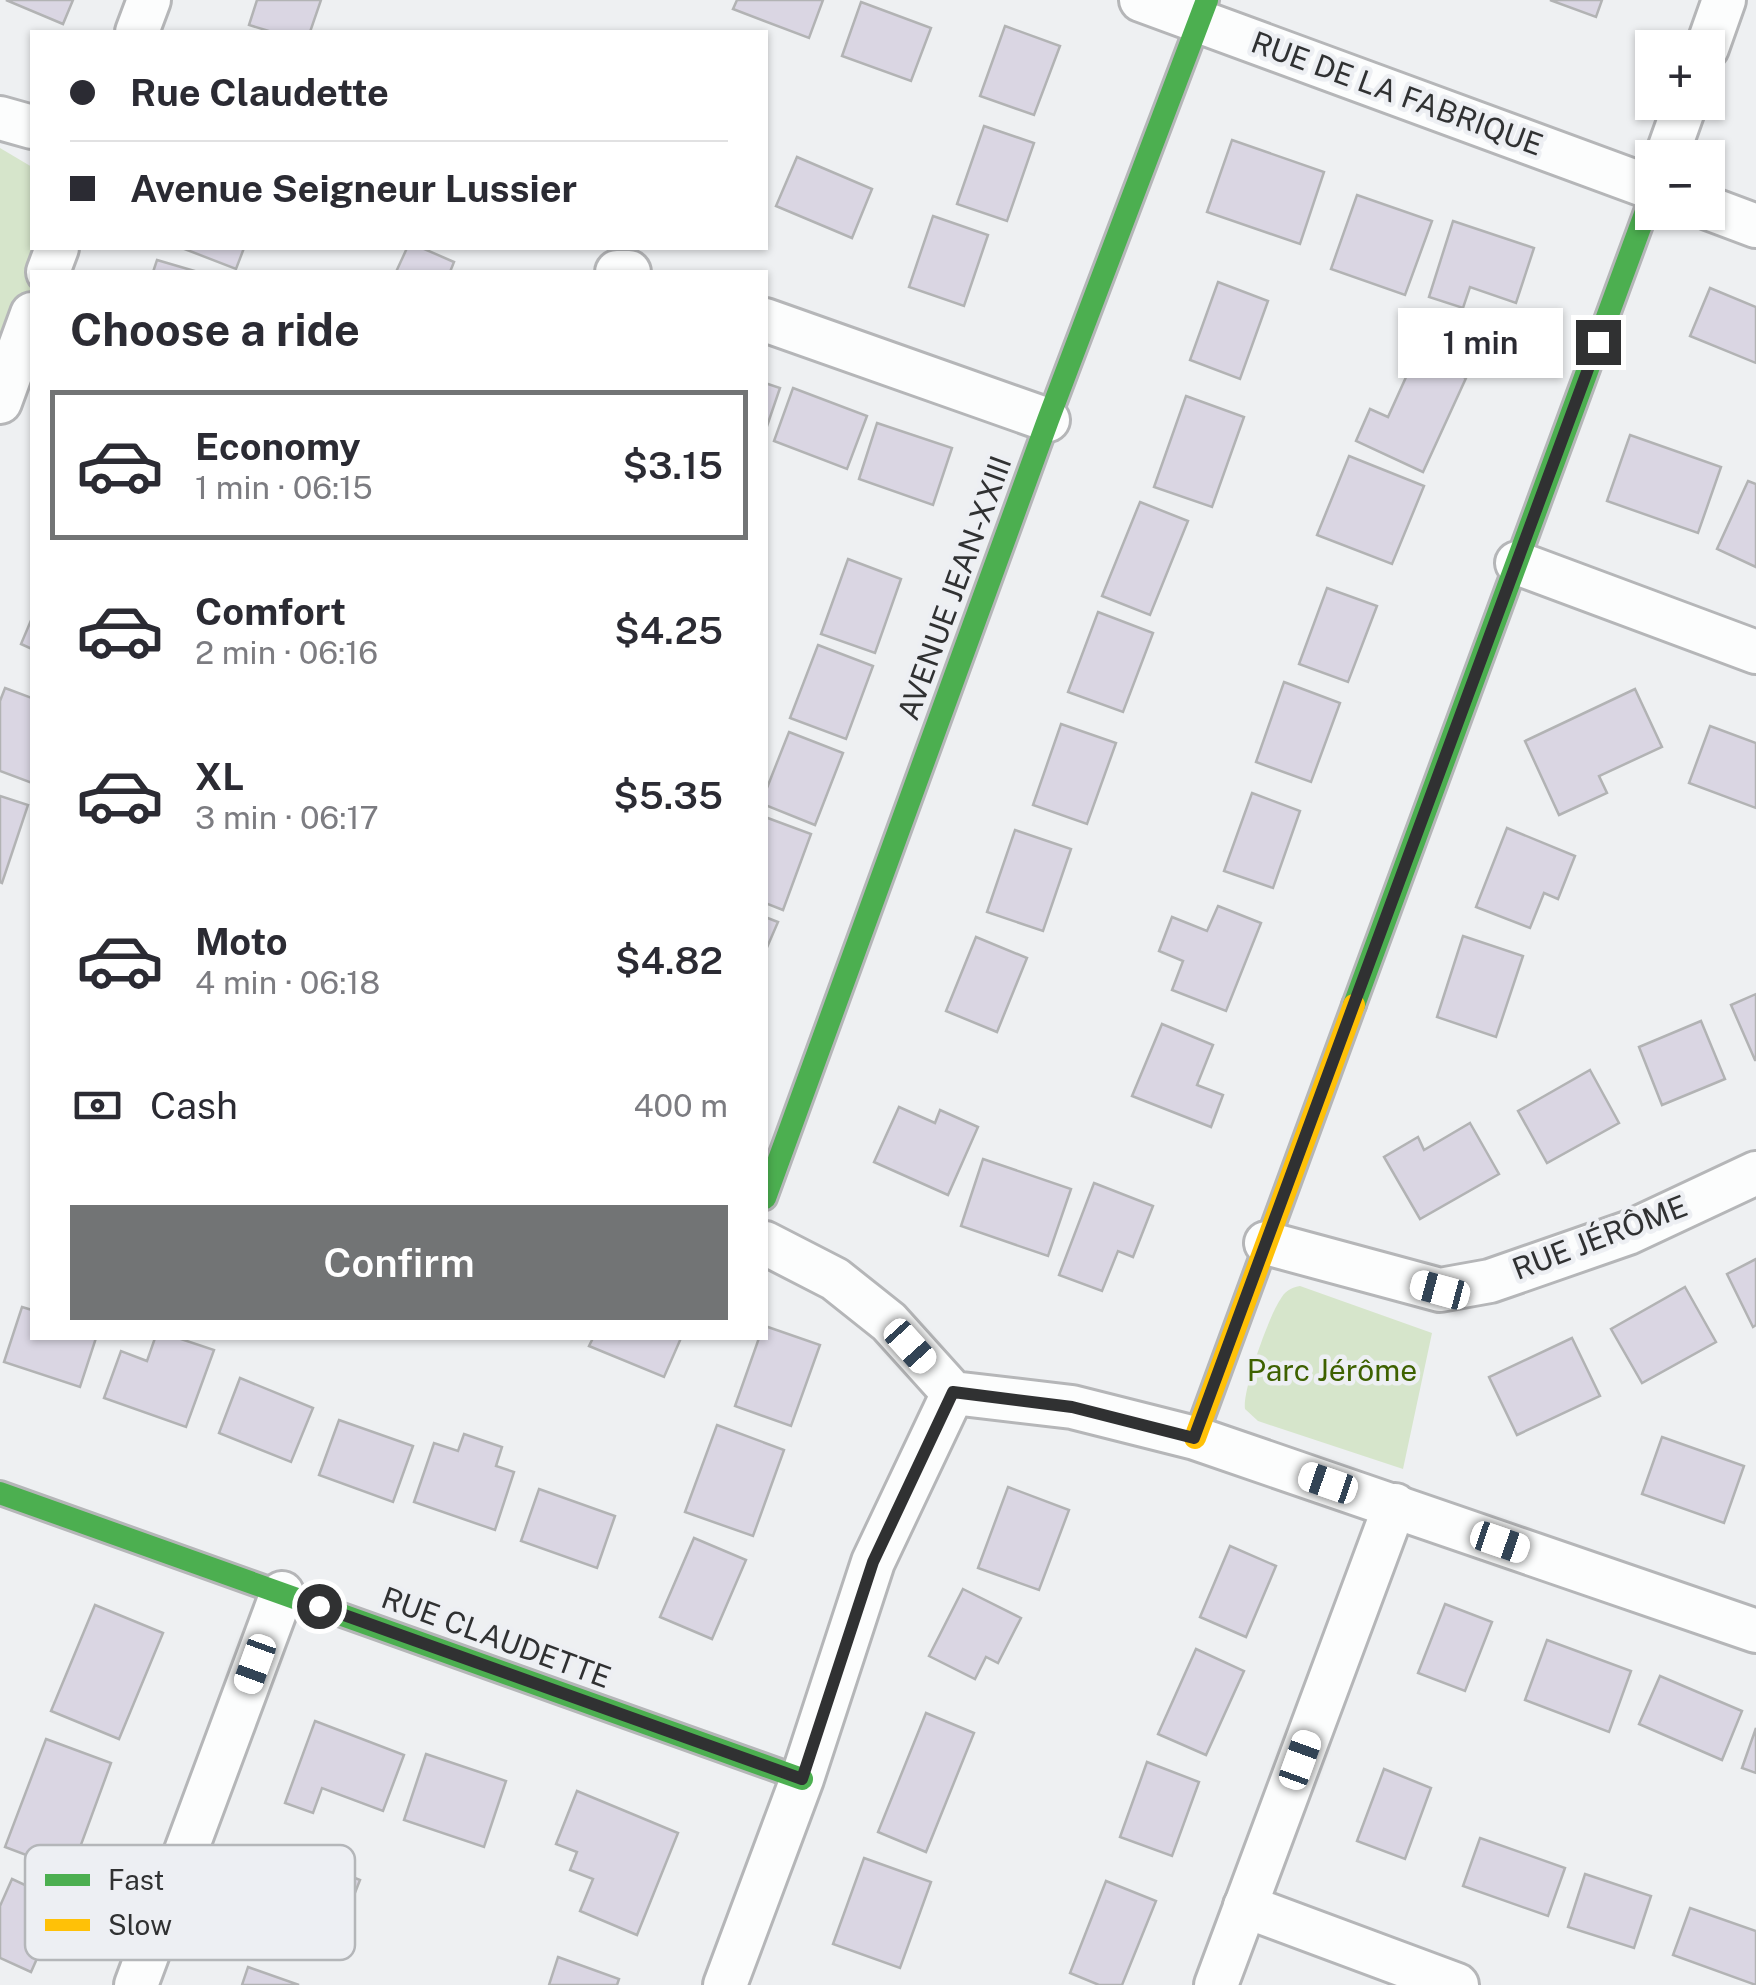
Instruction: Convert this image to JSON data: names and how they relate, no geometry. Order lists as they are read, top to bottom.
{
  "streets": {
    "street": [
      "RUE DE LA FABRIQUE",
      "AVENUE JEAN-XXIII",
      "RUE JÉRÔME",
      "RUE CLAUDETTE"
    ]
  },
  "crossings": [
    ["RUE DE LA FABRIQUE", "AVENUE JEAN-XXIII"]
  ],
  "parks": ["Parc Jérôme"],
  "legend": ["Fast", "Slow"],
  "page": {
    "map_buttons": ["+", "−"],
    "banner": ["Rue Claudette", "Avenue Seigneur Lussier"],
    "heading": "Choose a ride",
    "bubble": "1 min",
    "list": [
      {
        "name": "Economy",
        "note": "1 min · 06:15",
        "value": "$3.15"
      },
      {
        "name": "Comfort",
        "note": "2 min · 06:16",
        "value": "$4.25"
      },
      {
        "name": "XL",
        "note": "3 min · 06:17",
        "value": "$5.35"
      },
      {
        "name": "Moto",
        "note": "4 min · 06:18",
        "value": "$4.82"
      }
    ],
    "pay": ["Cash", "400 m"],
    "buttons": "Confirm"
  }
}
